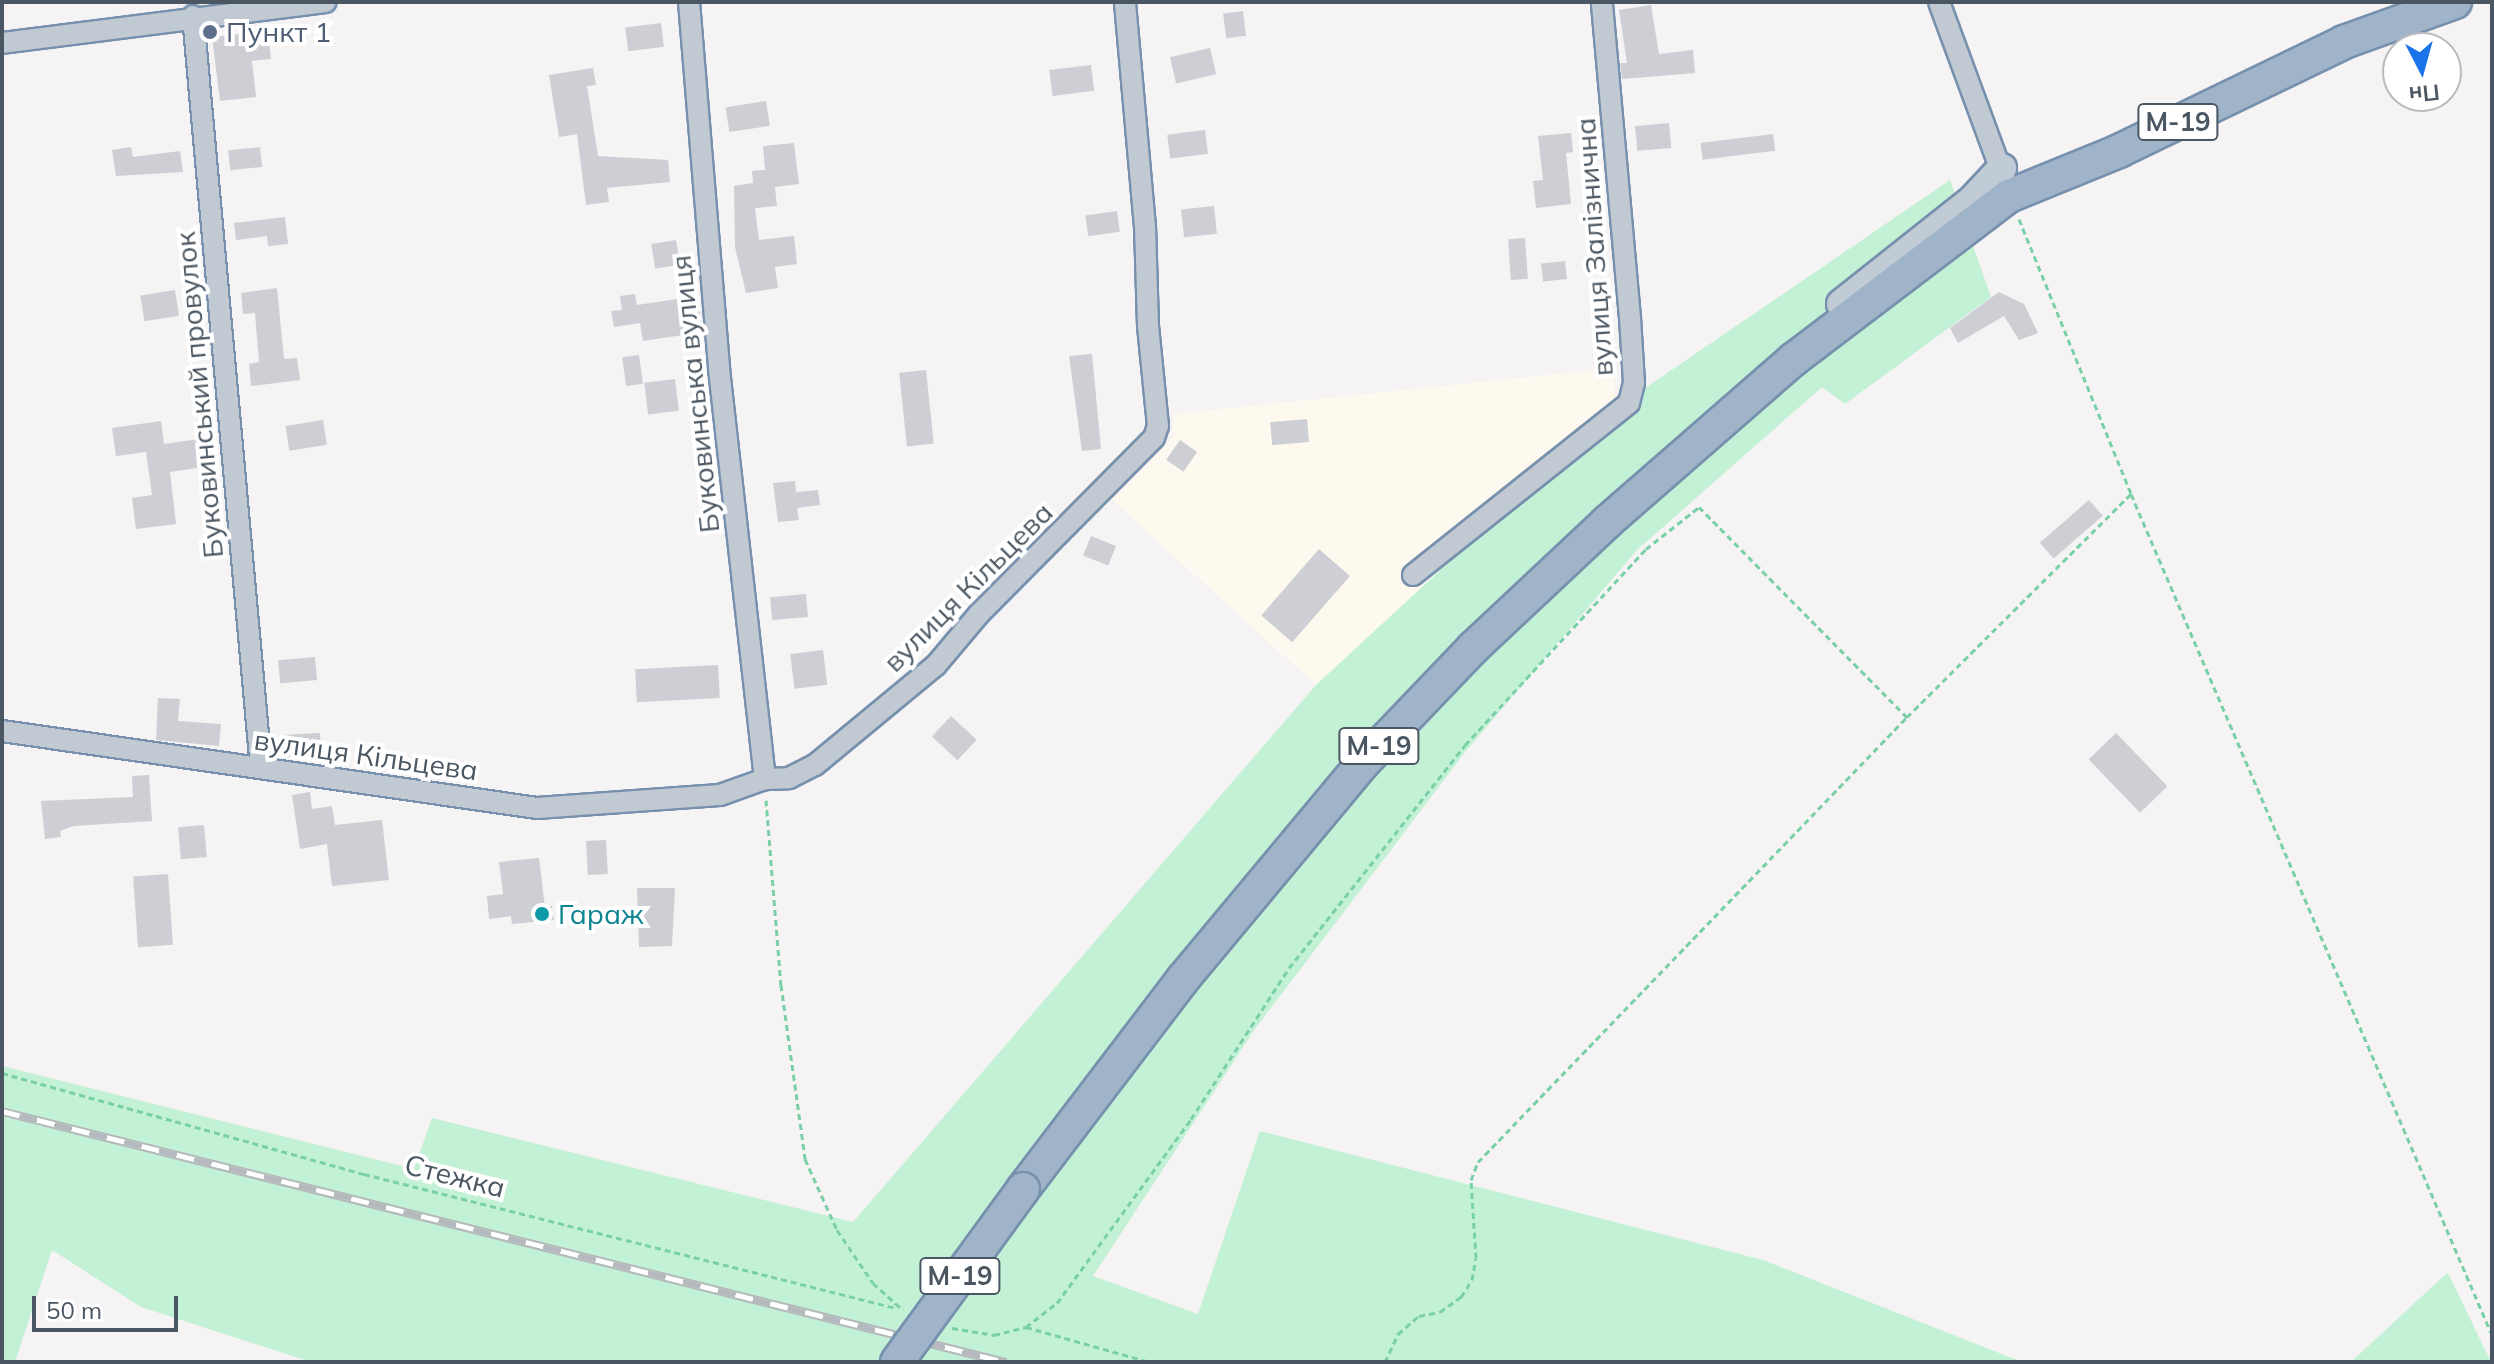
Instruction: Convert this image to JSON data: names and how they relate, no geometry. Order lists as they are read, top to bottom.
{
  "streets": {
    "highway": ["М-19"],
    "street": [
      "вулиця Залізнична",
      "Буковинська вулиця",
      "Буковинський провулок",
      "вулиця Кільцева"
    ],
    "path": ["Стежка"]
  },
  "crossings": [
    ["Буковинська вулиця", "вулиця Кільцева"],
    ["Буковинський провулок", "вулиця Кільцева"]
  ],
  "places": ["Пункт 1", "Гараж"],
  "scale_bar": "50 m",
  "north": "bottom"
}
